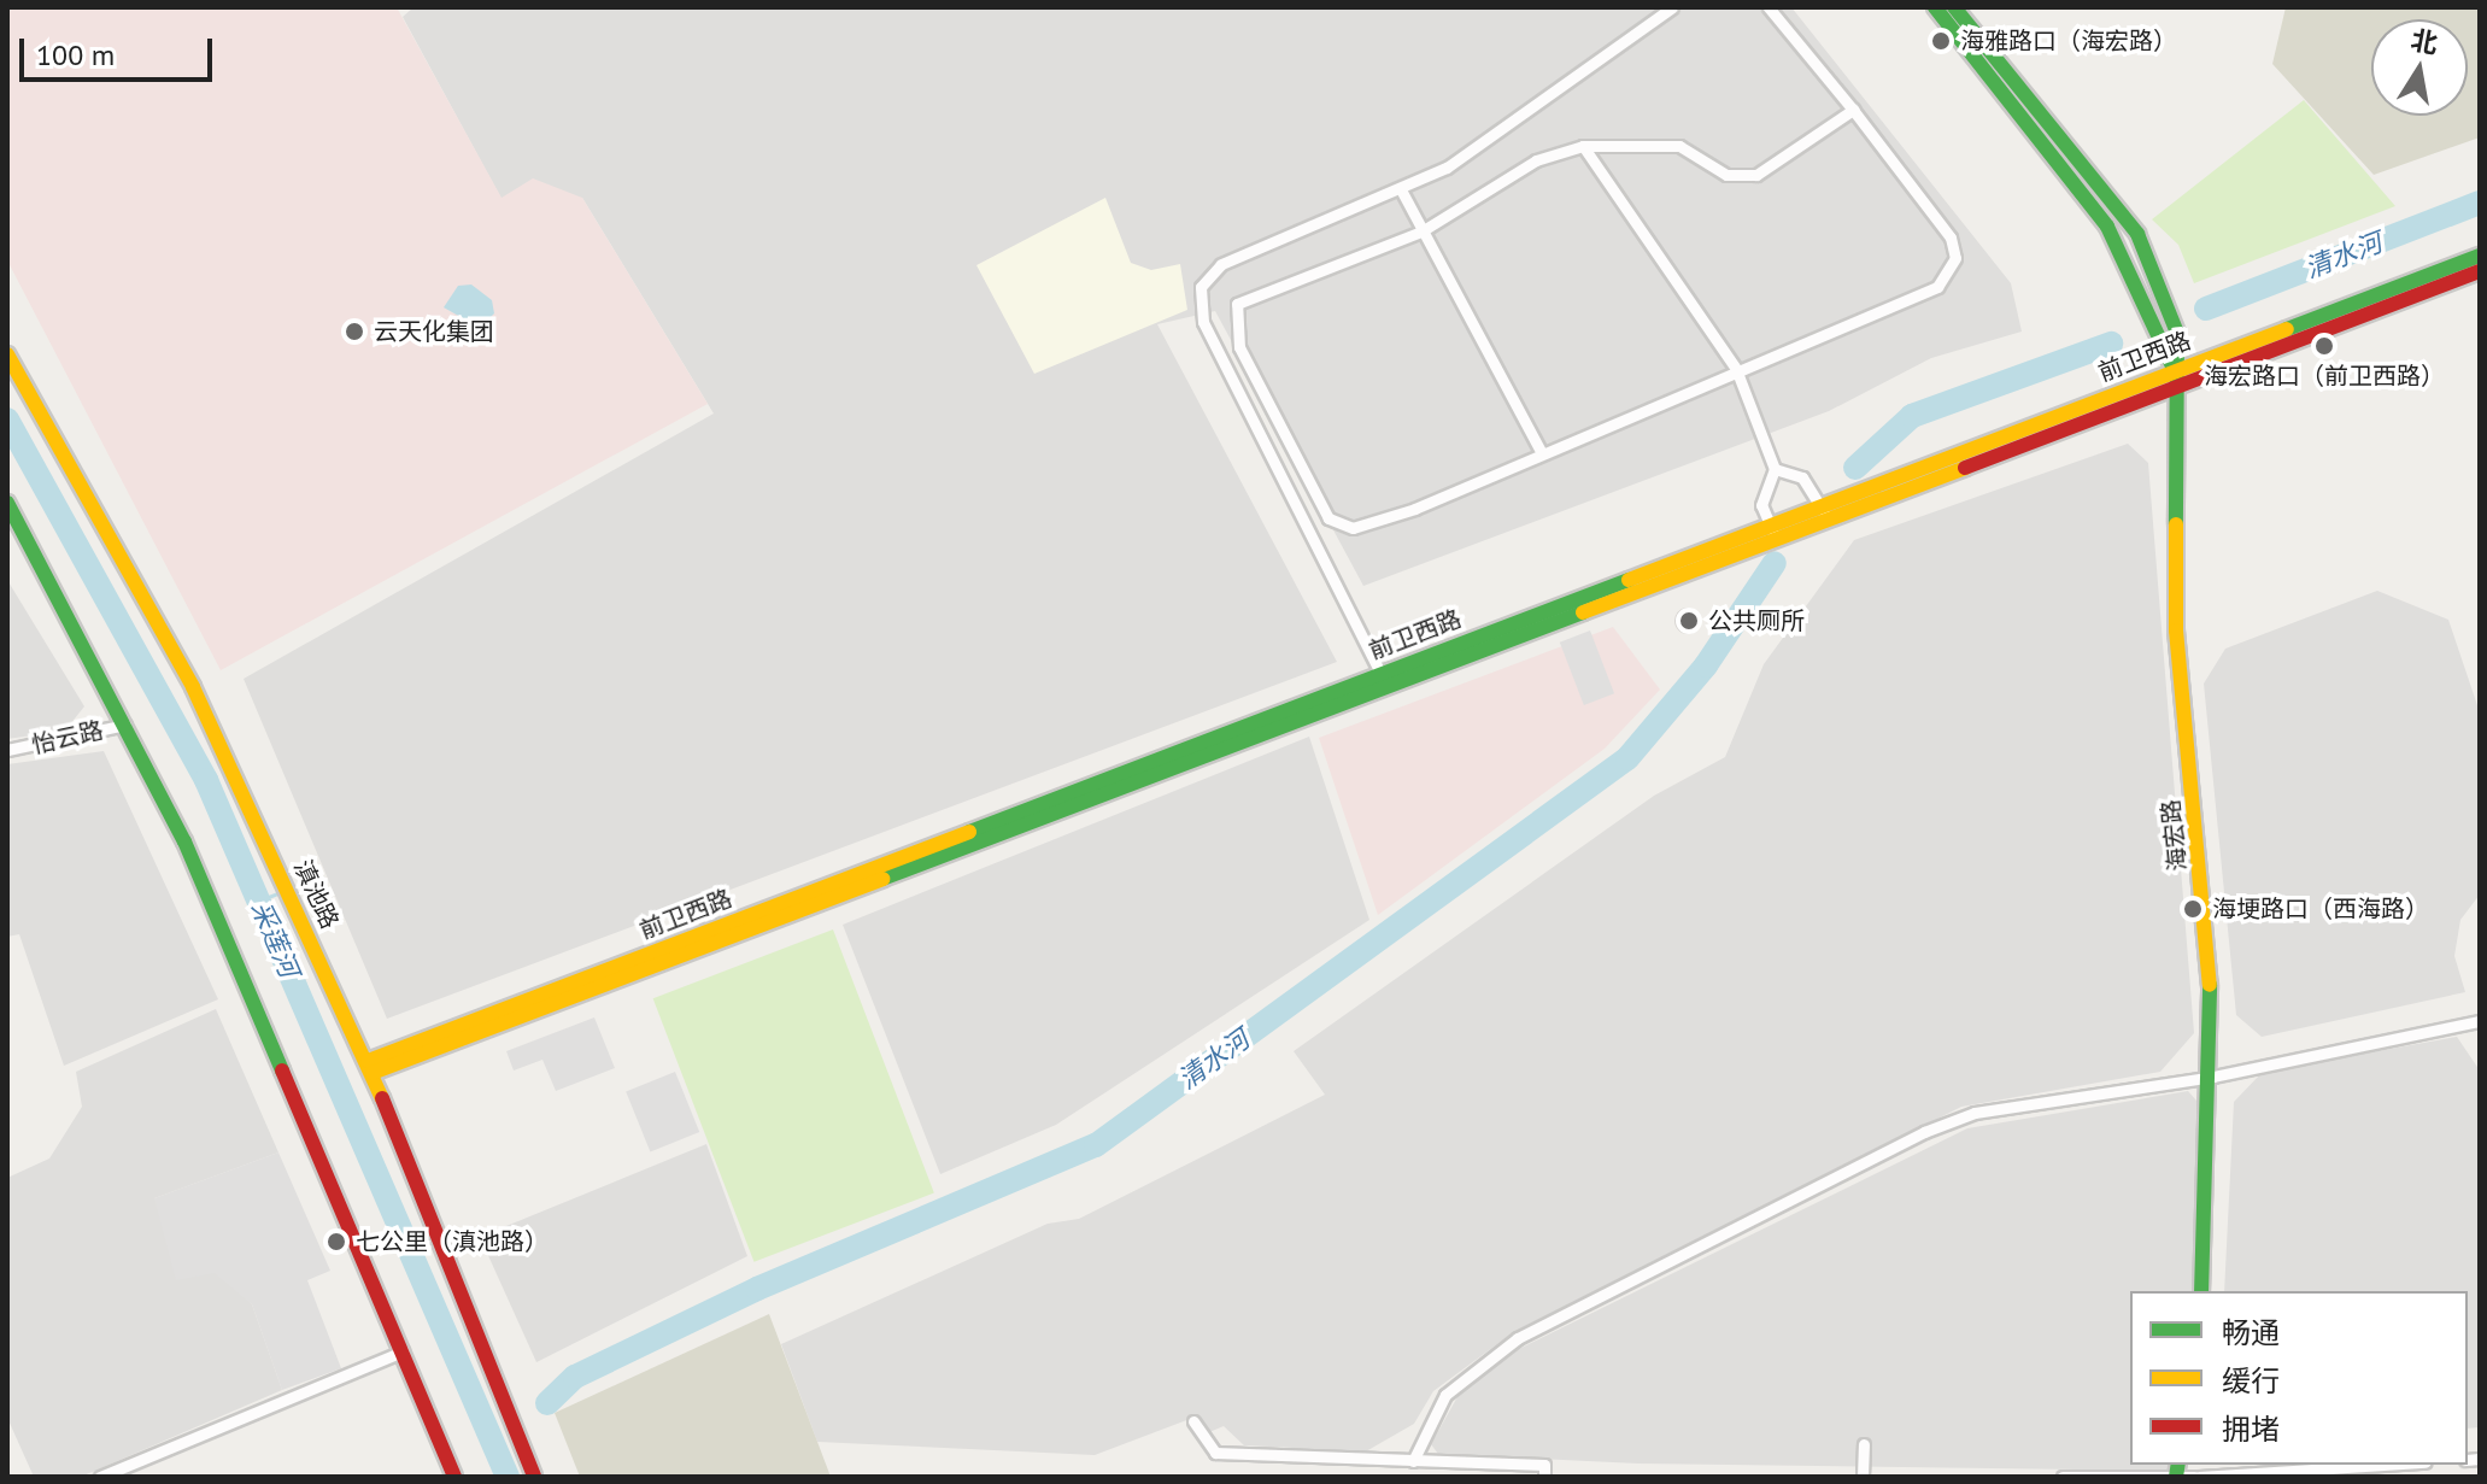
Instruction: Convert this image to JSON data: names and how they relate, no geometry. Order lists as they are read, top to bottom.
{
  "streets": {
    "main road": ["前卫西路", "海宏路", "滇池路"],
    "street": ["怡云路"]
  },
  "crossings": [
    ["前卫西路", "海宏路"],
    ["前卫西路", "滇池路"]
  ],
  "water": ["清水河", "采莲河"],
  "places": [
    "海雅路口（海宏路）",
    "云天化集团",
    "海宏路口（前卫西路）",
    "公共厕所",
    "海埂路口（西海路）",
    "七公里（滇池路）"
  ],
  "legend": ["畅通", "缓行", "拥堵"],
  "scale_bar": "100 m",
  "north": "top"
}
